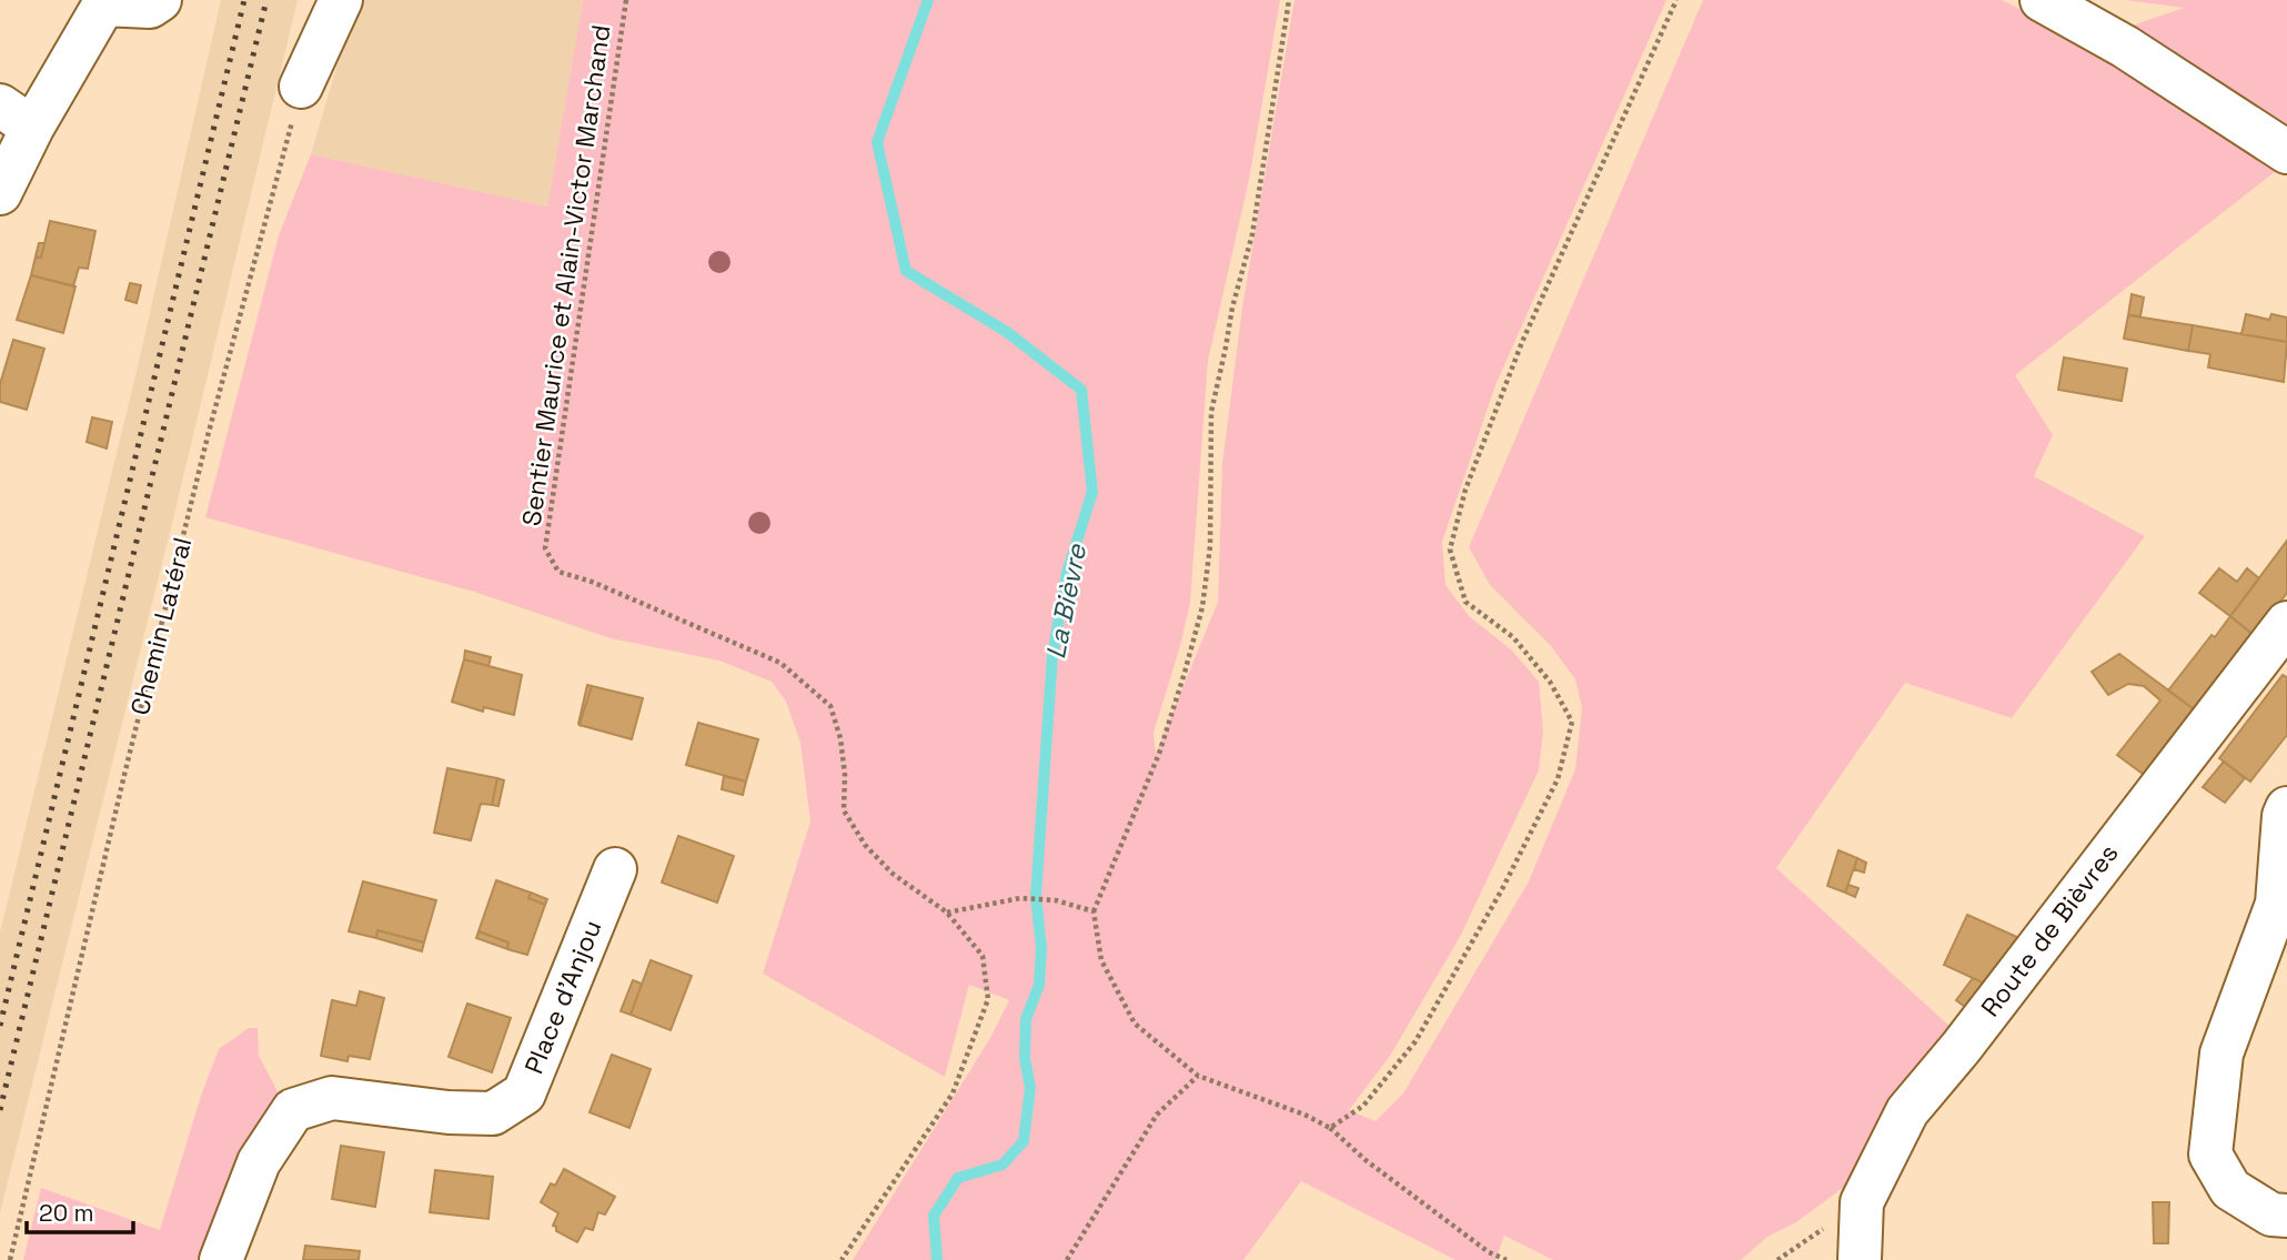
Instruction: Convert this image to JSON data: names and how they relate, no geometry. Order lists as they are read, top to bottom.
{
  "streets": {
    "street": ["Route de Bièvres", "Place d'Anjou"],
    "path": ["Sentier Maurice et Alain-Victor Marchand", "Chemin Latéral"]
  },
  "water": ["La Bièvre"],
  "scale_bar": "20 m"
}
